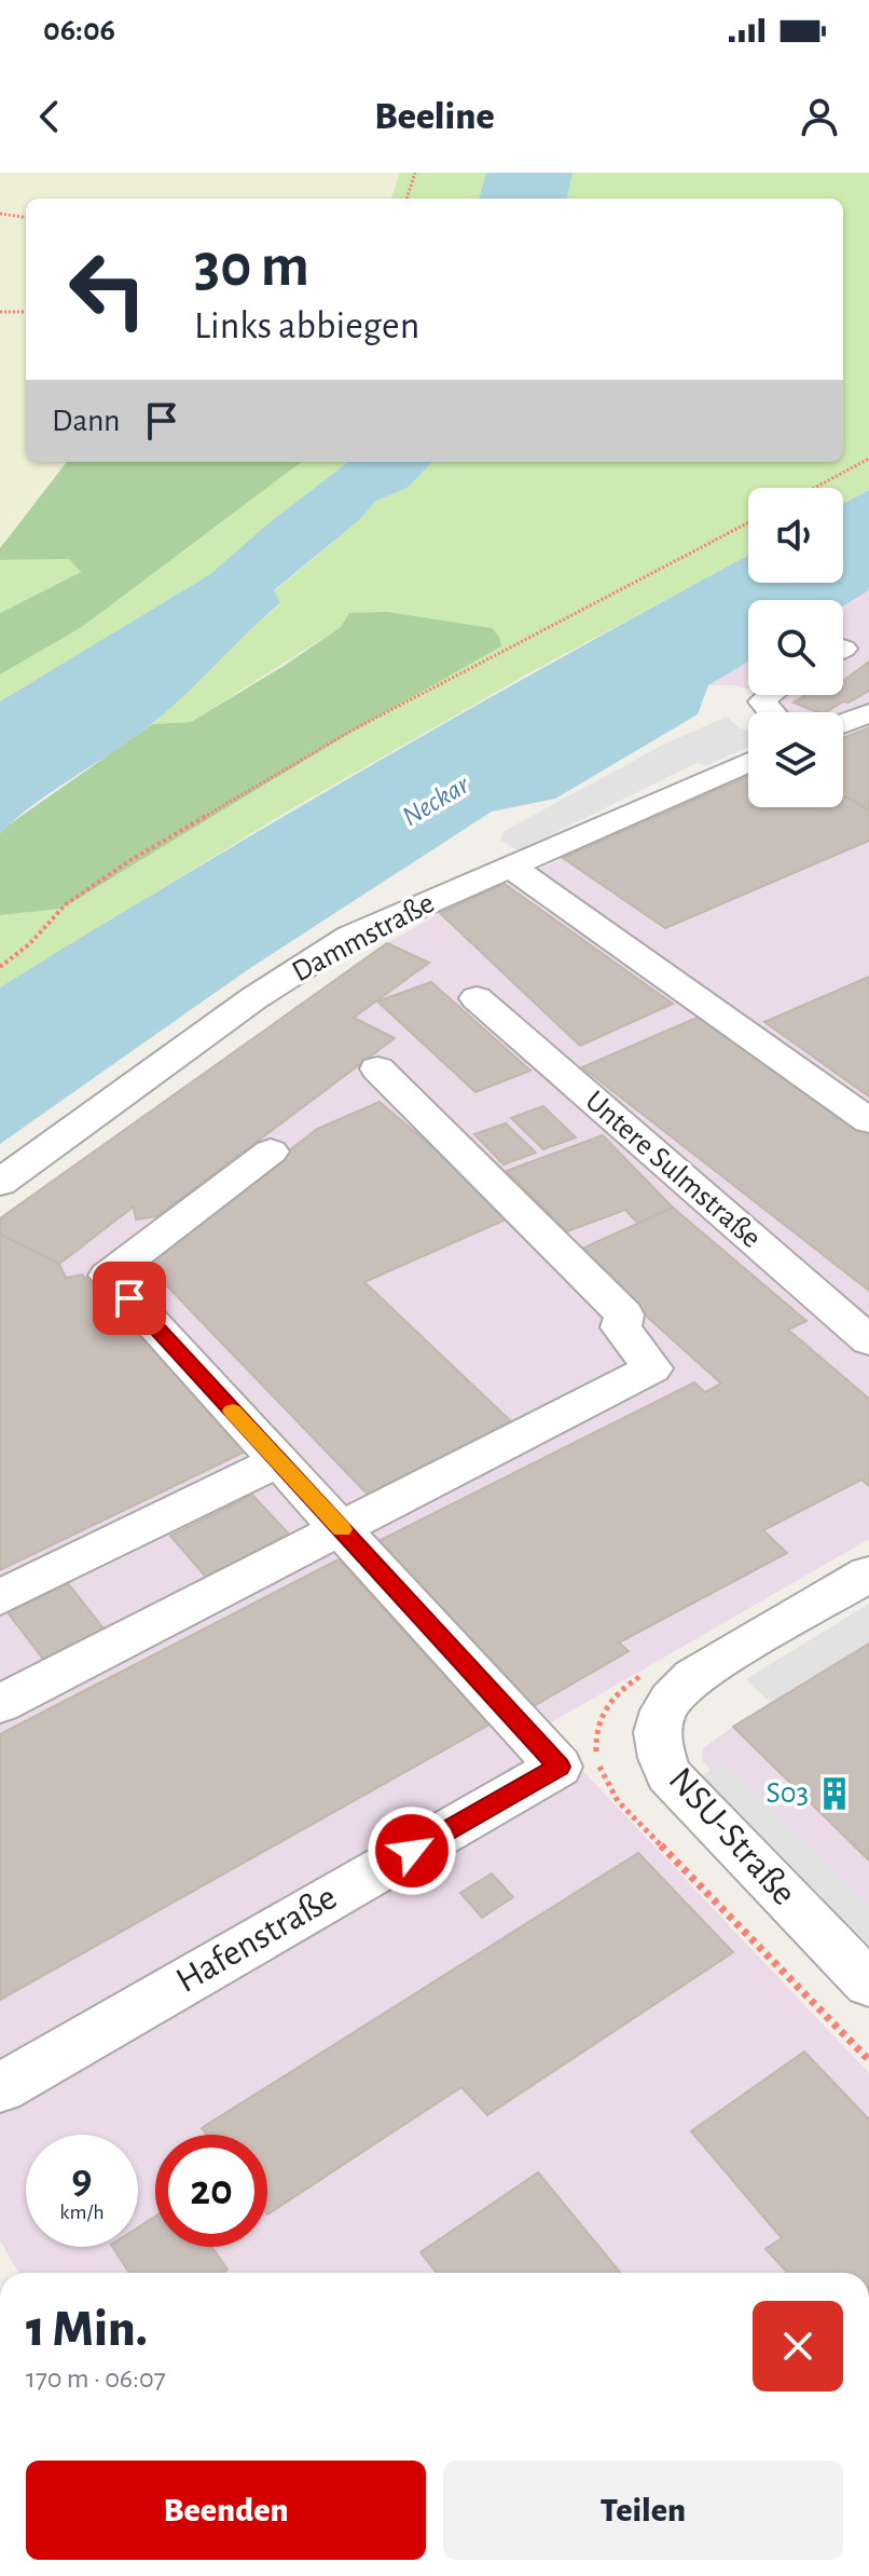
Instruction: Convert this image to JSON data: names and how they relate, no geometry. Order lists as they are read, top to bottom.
{
  "streets": {
    "street": [
      "Dammstraße",
      "Untere Sulmstraße",
      "NSU-Straße",
      "Hafenstraße"
    ]
  },
  "water": ["Neckar"],
  "places": {
    "building": ["S03"]
  },
  "page": {
    "status": "06:06",
    "header": "Beeline",
    "turn": ["30 m", "Links abbiegen"],
    "then": "Dann",
    "speed": "9 km/h",
    "limit": "20",
    "heading": ["1 Min.", "170 m · 06:07"],
    "buttons": ["Beenden", "Teilen"]
  }
}
